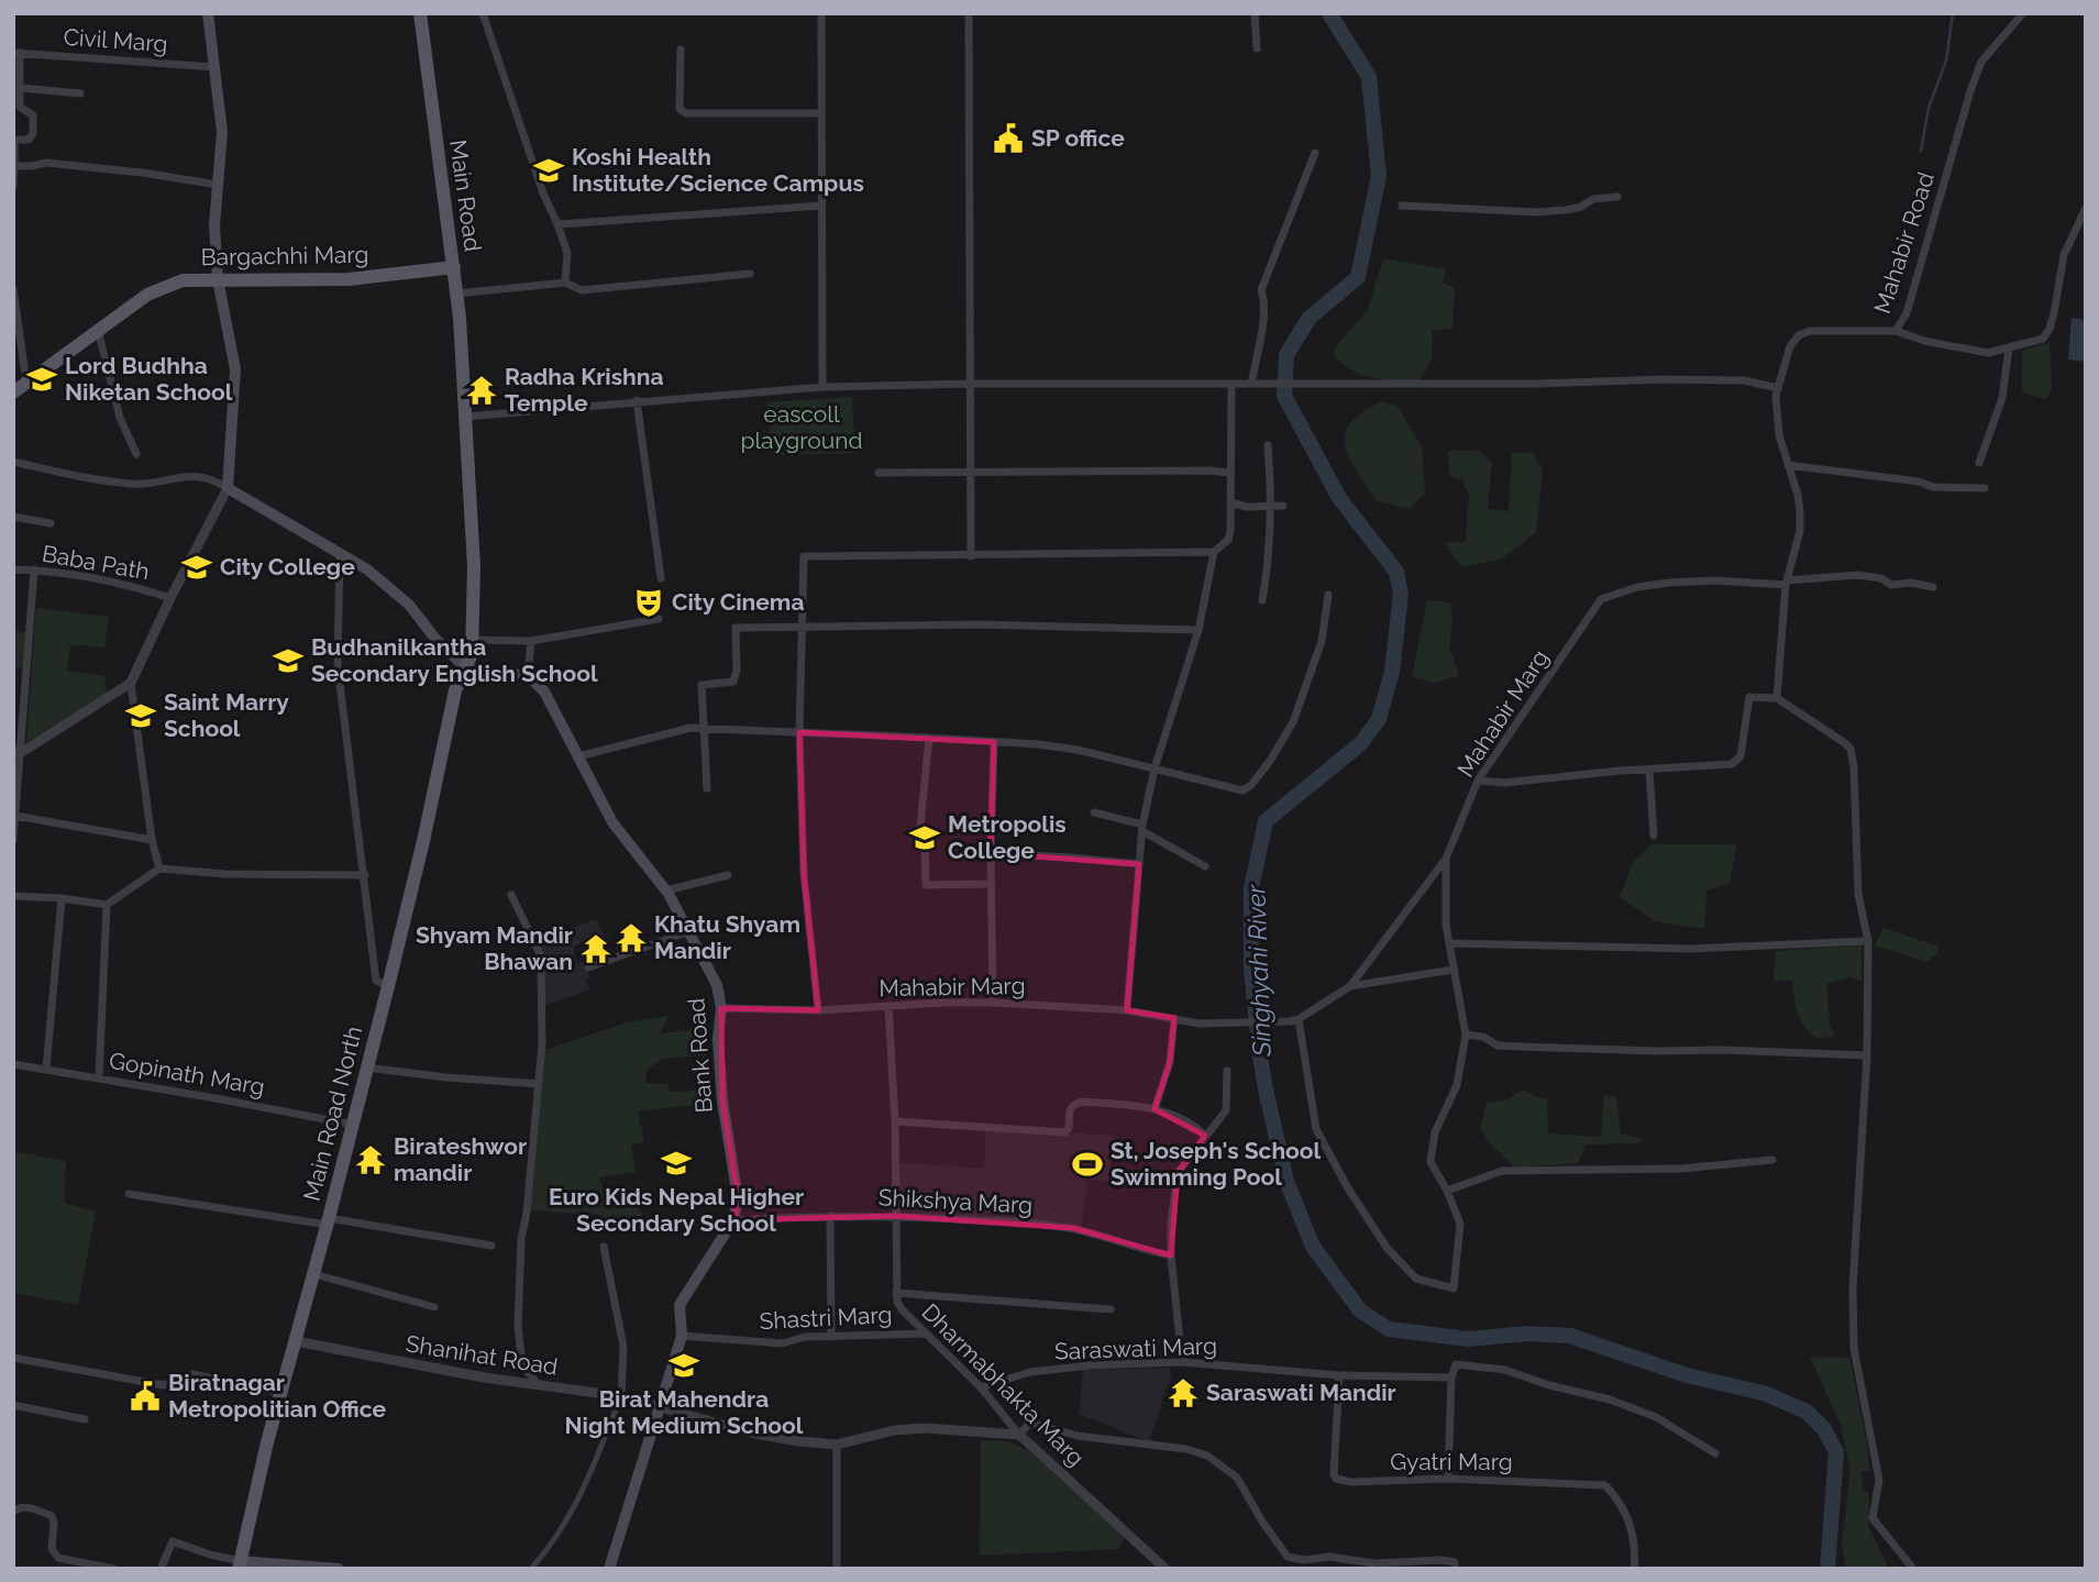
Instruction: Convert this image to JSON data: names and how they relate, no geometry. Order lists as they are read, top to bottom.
{
  "streets": {
    "main road": [
      "Main Road",
      "Bargachhi Marg",
      "Bank Road",
      "Main Road North"
    ],
    "street": [
      "Civil Marg",
      "Mahabir Road",
      "Baba Path",
      "Mahabir Marg",
      "Gopinath Marg",
      "Shikshya Marg",
      "Shastri Marg",
      "Saraswati Marg",
      "Shanihat Road",
      "Dharmabhakta Marg",
      "Gyatri Marg"
    ]
  },
  "crossings": [
    ["Main Road", "Bargachhi Marg"],
    ["Main Road", "Main Road North"],
    ["Mahabir Road", "Mahabir Marg"],
    ["Mahabir Marg", "Bank Road"],
    ["Mahabir Marg", "Dharmabhakta Marg"],
    ["Bank Road", "Shikshya Marg"],
    ["Bank Road", "Shastri Marg"],
    ["Bank Road", "Shanihat Road"],
    ["Gopinath Marg", "Main Road North"],
    ["Main Road North", "Shanihat Road"],
    ["Shikshya Marg", "Dharmabhakta Marg"],
    ["Shastri Marg", "Dharmabhakta Marg"],
    ["Saraswati Marg", "Dharmabhakta Marg"],
    ["Saraswati Marg", "Gyatri Marg"],
    ["Shanihat Road", "Dharmabhakta Marg"]
  ],
  "water": ["Singhyahi River"],
  "parks": ["eascoll playground"],
  "places": {
    "public building": ["SP office", "Biratnagar Metropolitian Office"],
    "school or university": [
      "Koshi Health Institute/Science Campus",
      "Lord Budhha Niketan School",
      "City College",
      "Budhanilkantha Secondary English School",
      "Saint Marry School",
      "Metropolis College",
      "Euro Kids Nepal Higher Secondary School",
      "Birat Mahendra Night Medium School"
    ],
    "temple": [
      "Radha Krishna Temple",
      "Khatu Shyam Mandir",
      "Shyam Mandir Bhawan",
      "Birateshwor mandir",
      "Saraswati Mandir"
    ],
    "theatre": ["City Cinema"],
    "sports": ["St, Joseph's School Swimming Pool"]
  }
}
